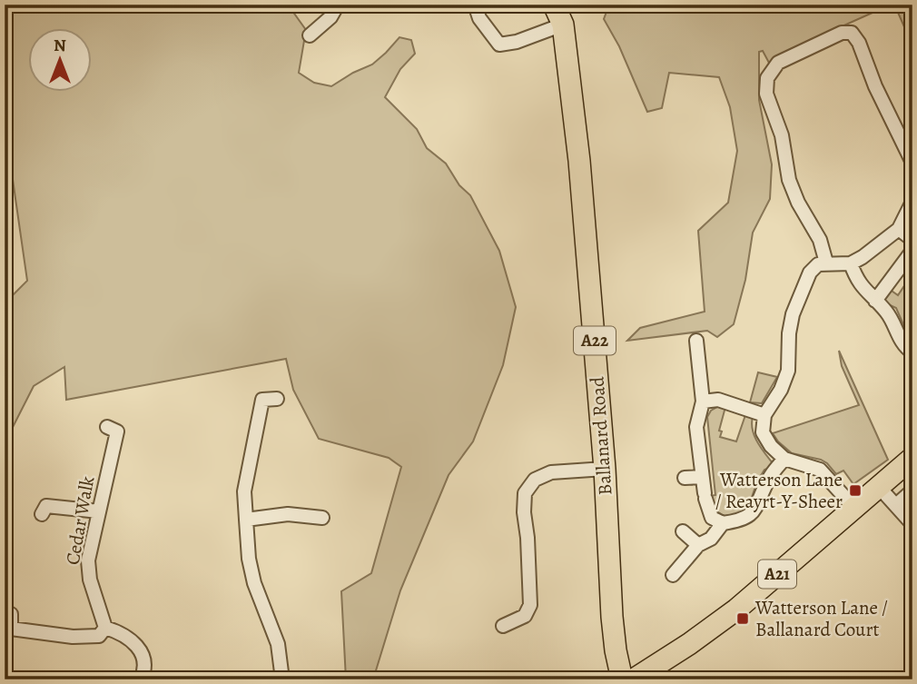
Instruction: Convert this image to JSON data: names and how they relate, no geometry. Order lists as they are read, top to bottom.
{
  "streets": {
    "main road": ["A22", "Ballanard Road", "A21"],
    "street": ["Cedar Walk"]
  },
  "places": {
    "transit": ["Watterson Lane / Reayrt-Y-Sheer", "Watterson Lane / Ballanard Court"]
  },
  "north": "top"
}
